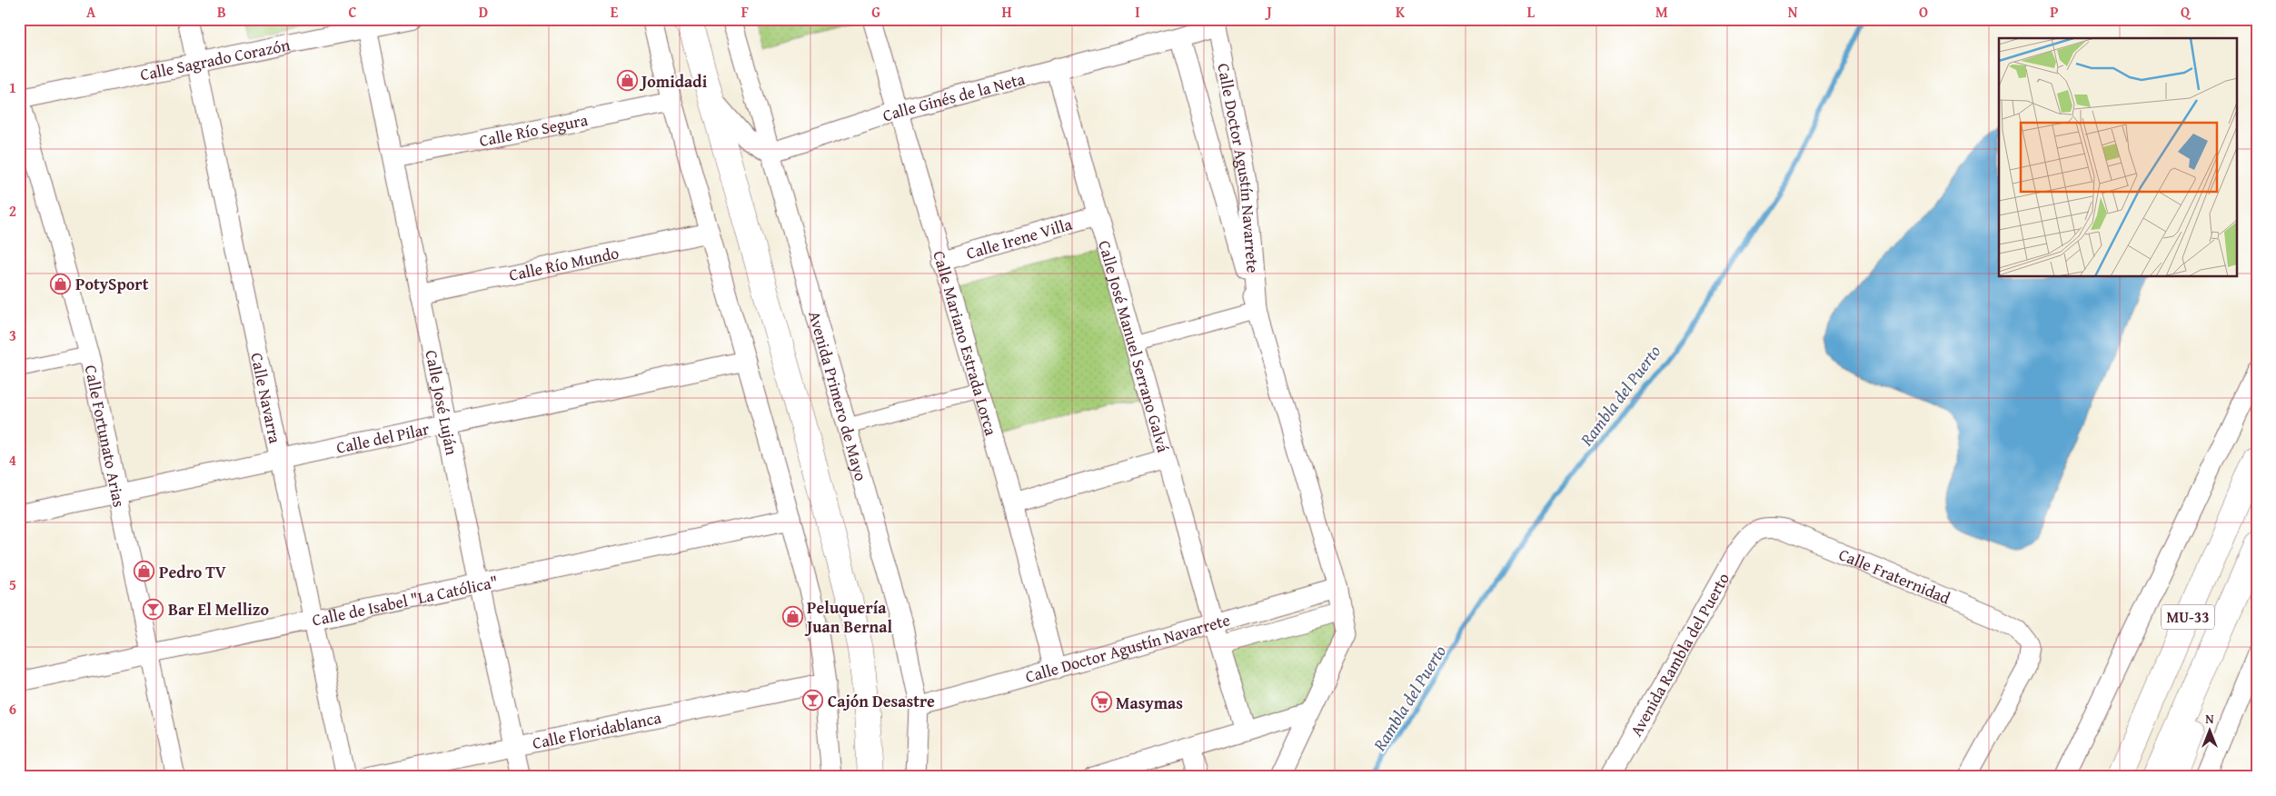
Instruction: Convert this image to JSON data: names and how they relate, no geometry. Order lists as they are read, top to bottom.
{
  "streets": {
    "main road": ["MU-33"],
    "street": [
      "Calle Sagrado Corazón",
      "Calle Ginés de la Neta",
      "Calle Río Segura",
      "Calle Doctor Agustín Navarrete",
      "Calle Irene Villa",
      "Calle Río Mundo",
      "Calle Mariano Estrada Lorca",
      "Calle José Manuel Serrano Galvá",
      "Avenida Primero de Mayo",
      "Calle Navarra",
      "Calle José Luján",
      "Calle Fortunato Arias",
      "Calle del Pilar",
      "Calle Fraternidad",
      "Calle de Isabel \"La Católica\"",
      "Avenida Rambla del Puerto",
      "Calle Floridablanca"
    ]
  },
  "crossings": [
    ["Calle Sagrado Corazón", "Calle Navarra"],
    ["Calle Sagrado Corazón", "Calle José Luján"],
    ["Calle Sagrado Corazón", "Calle Fortunato Arias"],
    ["Calle Ginés de la Neta", "Calle Doctor Agustín Navarrete"],
    ["Calle Ginés de la Neta", "Calle Mariano Estrada Lorca"],
    ["Calle Ginés de la Neta", "Calle José Manuel Serrano Galvá"],
    ["Calle Ginés de la Neta", "Avenida Primero de Mayo"],
    ["Calle Río Segura", "Calle José Luján"],
    ["Calle Doctor Agustín Navarrete", "Calle Mariano Estrada Lorca"],
    ["Calle Doctor Agustín Navarrete", "Calle José Manuel Serrano Galvá"],
    ["Calle Doctor Agustín Navarrete", "Avenida Primero de Mayo"],
    ["Calle Irene Villa", "Calle Mariano Estrada Lorca"],
    ["Calle Irene Villa", "Calle José Manuel Serrano Galvá"],
    ["Calle Río Mundo", "Calle José Luján"],
    ["Calle Navarra", "Calle del Pilar"],
    ["Calle Navarra", "Calle de Isabel \"La Católica\""],
    ["Calle José Luján", "Calle del Pilar"],
    ["Calle José Luján", "Calle de Isabel \"La Católica\""],
    ["Calle José Luján", "Calle Floridablanca"],
    ["Calle Fortunato Arias", "Calle del Pilar"],
    ["Calle Fortunato Arias", "Calle de Isabel \"La Católica\""],
    ["Calle Fraternidad", "Avenida Rambla del Puerto"]
  ],
  "water": ["Rambla del Puerto"],
  "places": {
    "shop": [
      "Jomidadi",
      "PotySport",
      "Pedro TV",
      "Peluquería Juan Bernal"
    ],
    "bar": ["Bar El Mellizo", "Cajón Desastre"],
    "supermarket": ["Masymas"]
  },
  "north": "top",
  "grid": {
    "columns": [
      "A",
      "B",
      "C",
      "D",
      "E",
      "F",
      "G",
      "H",
      "I",
      "J",
      "K",
      "L",
      "M",
      "N",
      "O",
      "P",
      "Q"
    ],
    "rows": [
      "1",
      "2",
      "3",
      "4",
      "5",
      "6"
    ]
  }
}
